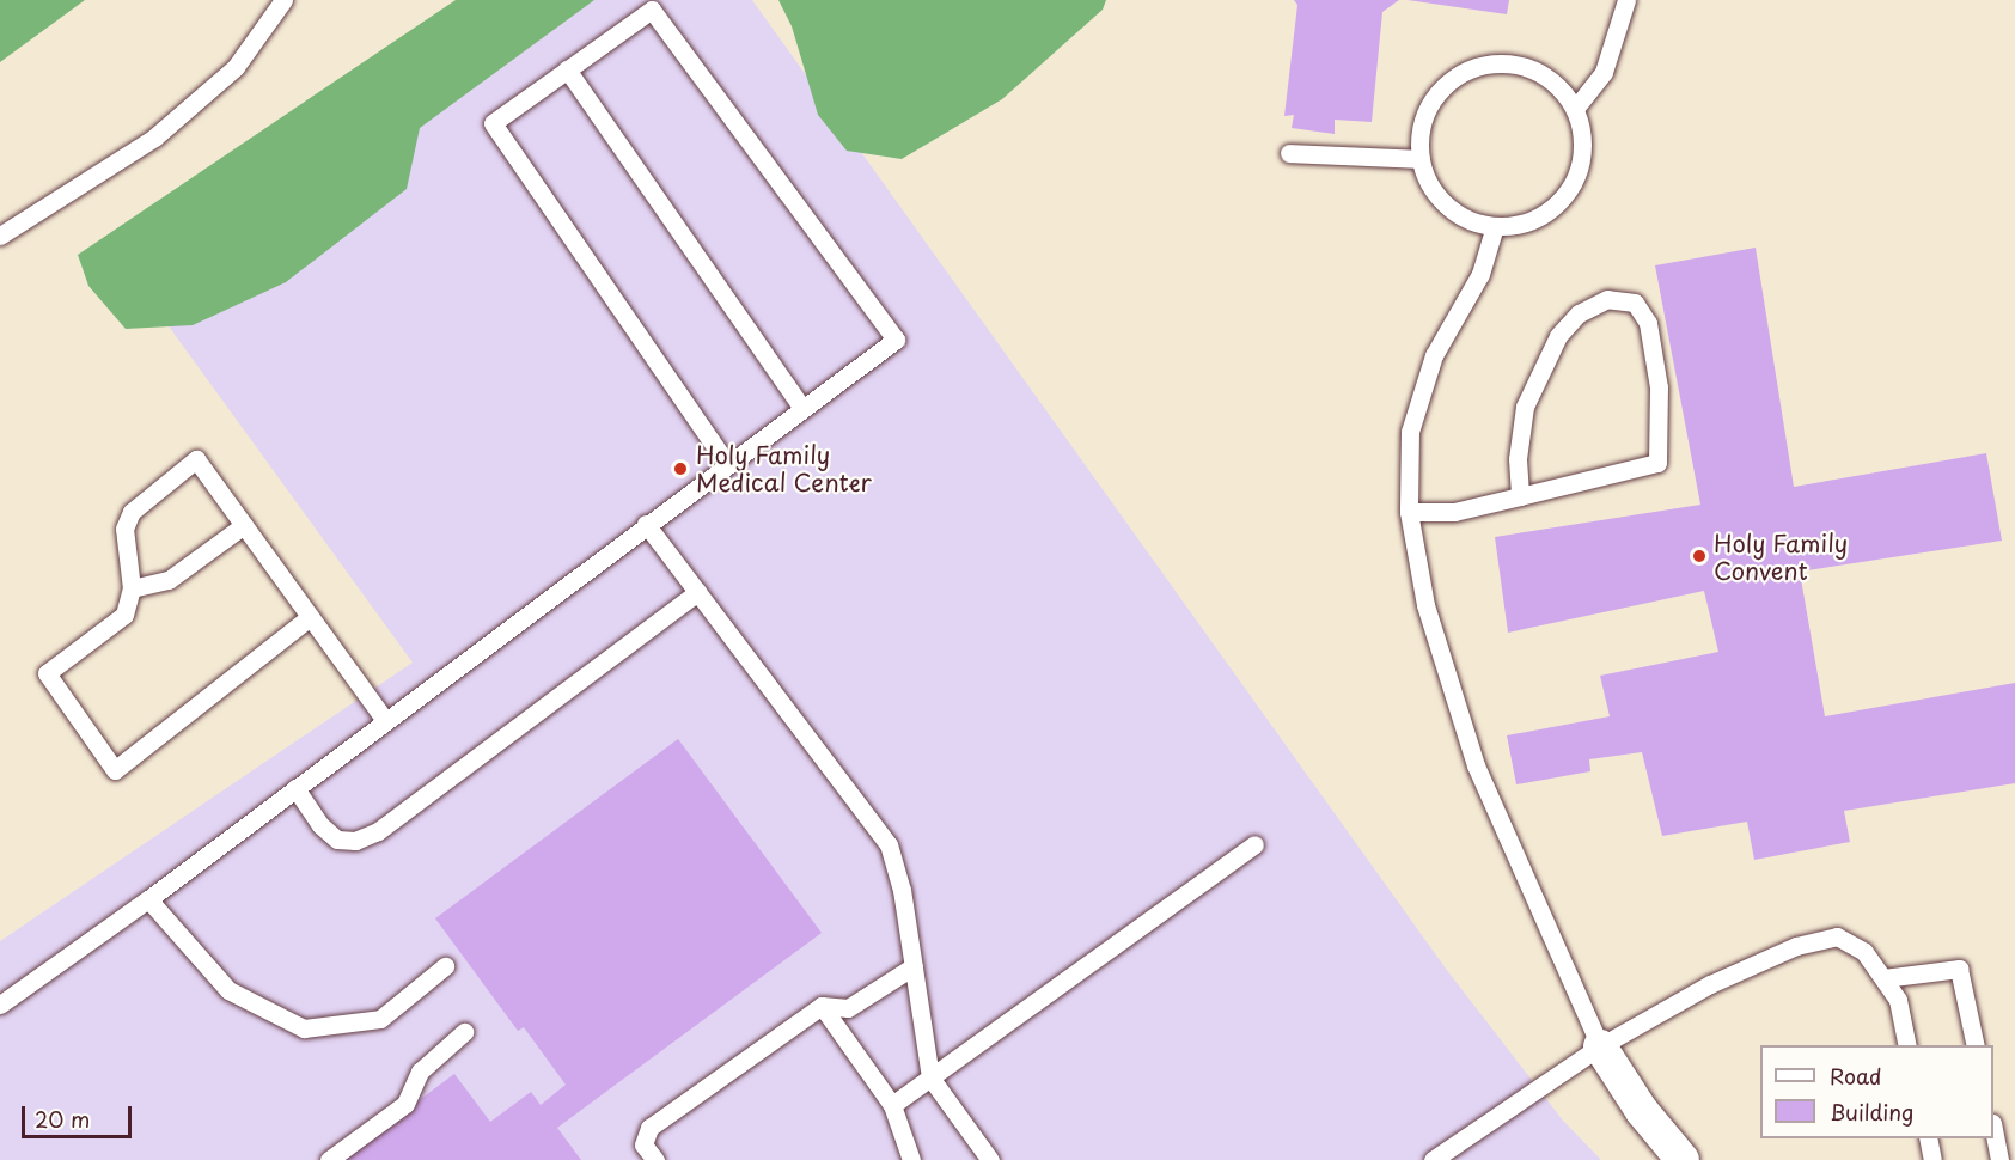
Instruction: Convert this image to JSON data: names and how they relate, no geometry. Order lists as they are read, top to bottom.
{
  "places": ["Holy Family Medical Center", "Holy Family Convent"],
  "legend": ["Road", "Building"],
  "scale_bar": "20 m"
}
